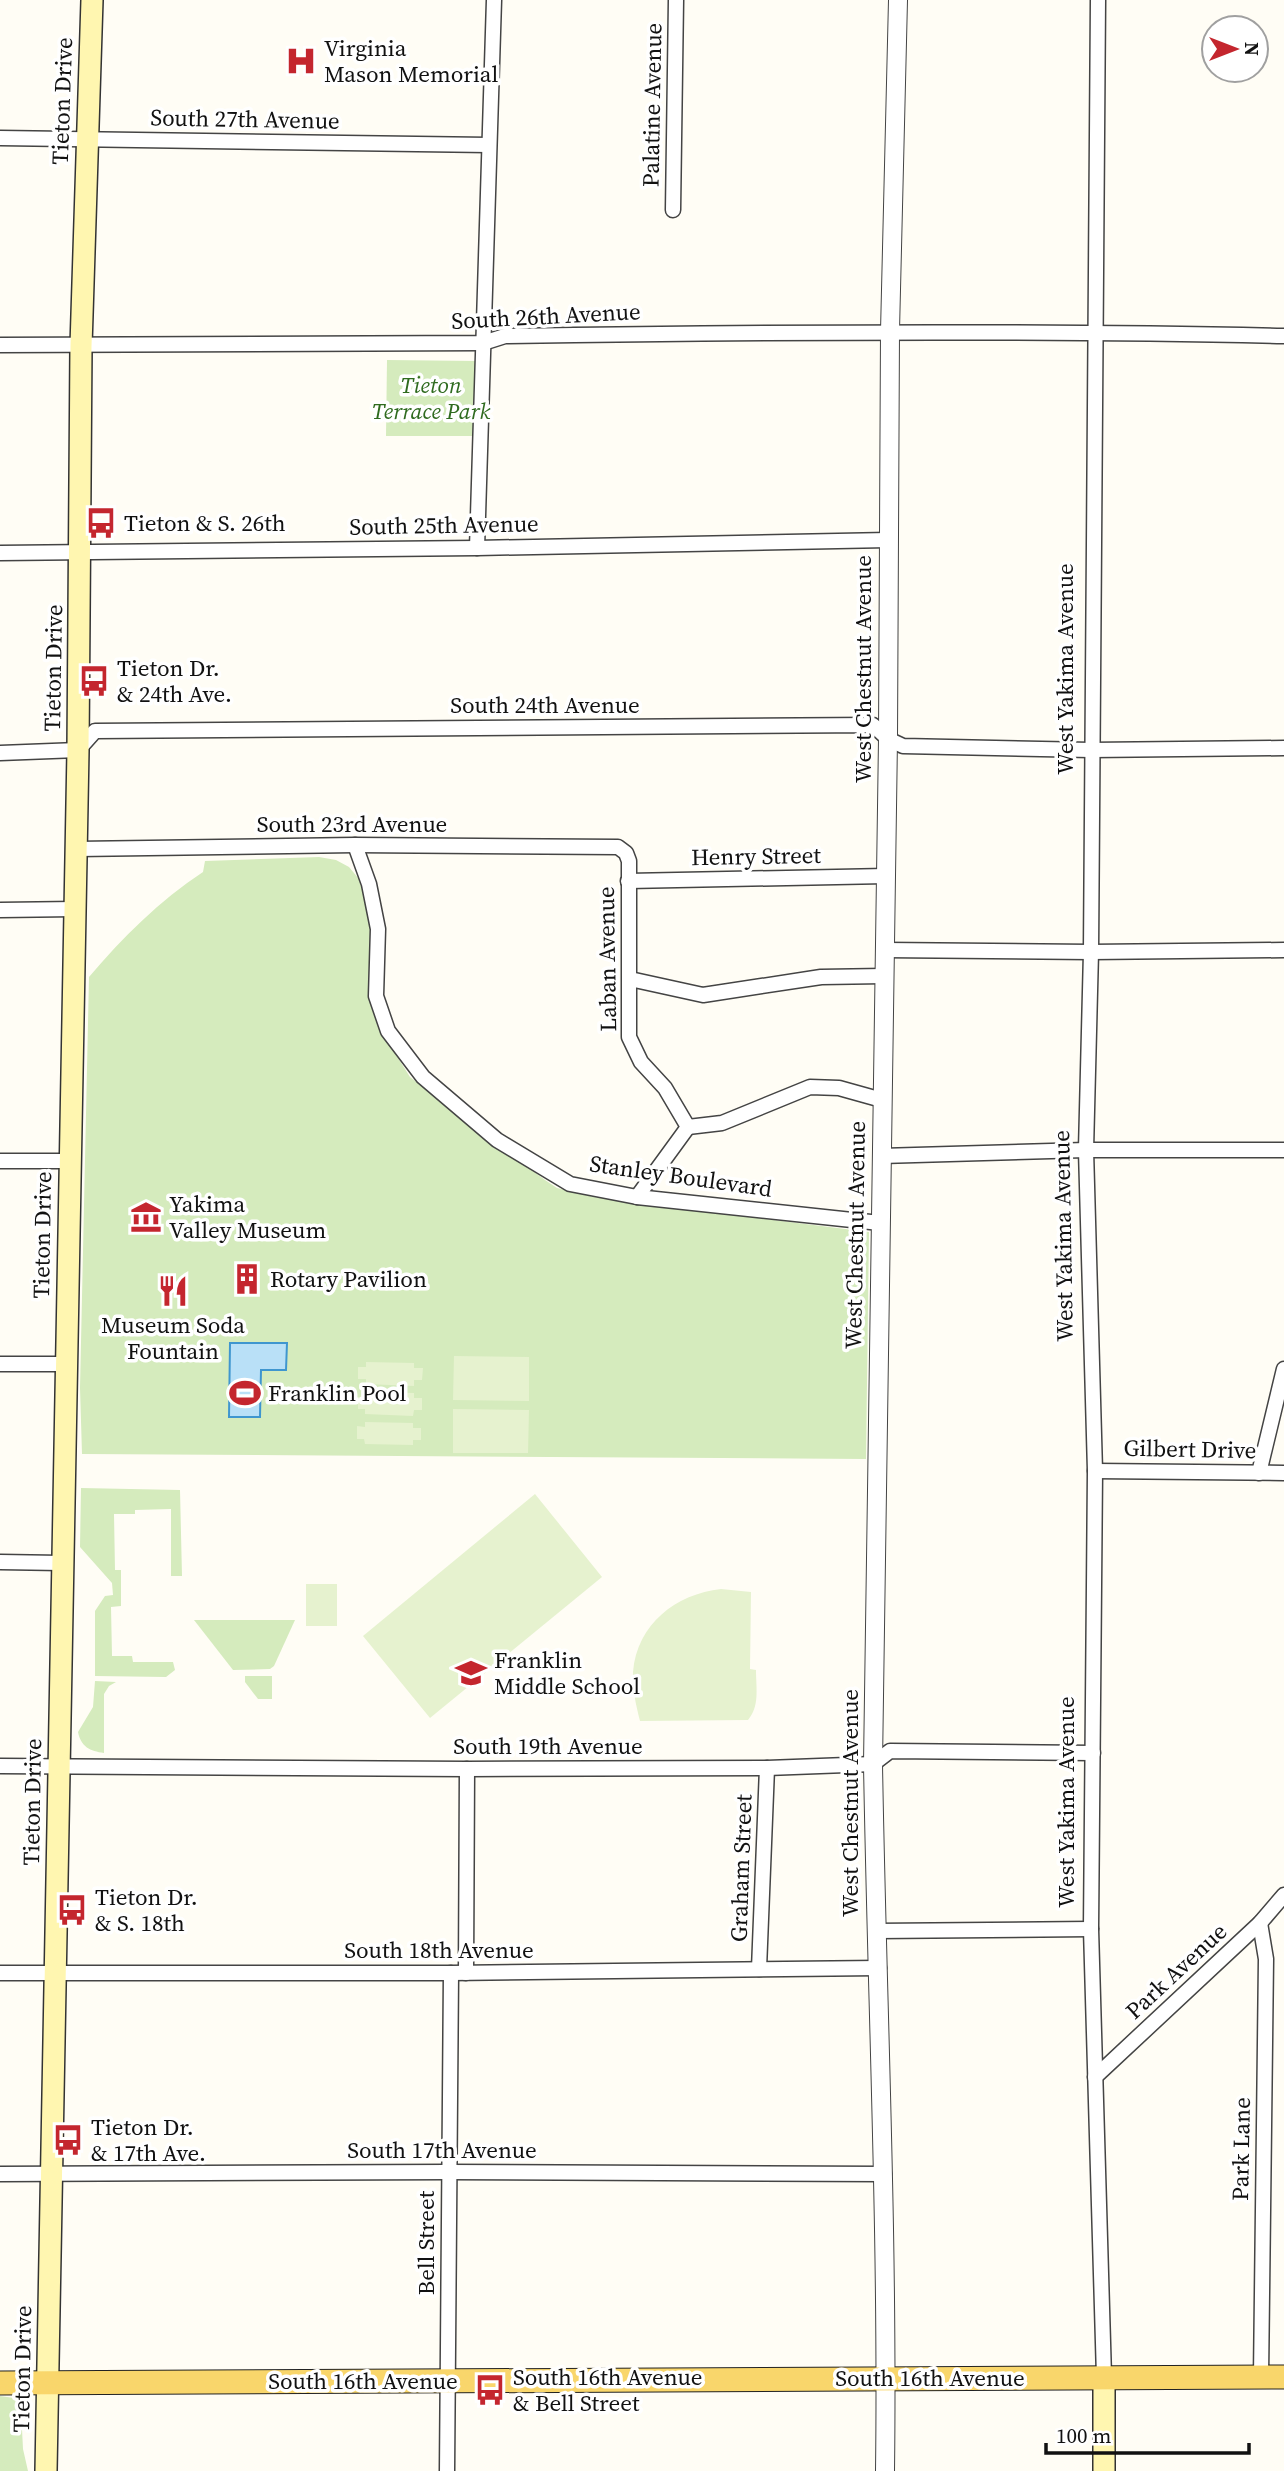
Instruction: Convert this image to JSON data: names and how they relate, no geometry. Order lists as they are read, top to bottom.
{
  "streets": {
    "main road": ["Tieton Drive", "West Yakima Avenue", "South 16th Avenue"],
    "street": [
      "Palatine Avenue",
      "South 27th Avenue",
      "South 26th Avenue",
      "South 25th Avenue",
      "West Chestnut Avenue",
      "South 24th Avenue",
      "South 23rd Avenue",
      "Henry Street",
      "Laban Avenue",
      "Stanley Boulevard",
      "Gilbert Drive",
      "South 19th Avenue",
      "Graham Street",
      "South 18th Avenue",
      "Park Avenue",
      "Park Lane",
      "South 17th Avenue",
      "Bell Street"
    ]
  },
  "crossings": [
    ["Tieton Drive", "South 27th Avenue"],
    ["Tieton Drive", "South 26th Avenue"],
    ["Tieton Drive", "South 25th Avenue"],
    ["Tieton Drive", "South 24th Avenue"],
    ["Tieton Drive", "South 23rd Avenue"],
    ["Tieton Drive", "South 19th Avenue"],
    ["Tieton Drive", "South 18th Avenue"],
    ["Tieton Drive", "South 17th Avenue"],
    ["Tieton Drive", "South 16th Avenue"],
    ["South 26th Avenue", "West Chestnut Avenue"],
    ["South 26th Avenue", "West Yakima Avenue"],
    ["South 25th Avenue", "West Chestnut Avenue"],
    ["West Chestnut Avenue", "South 24th Avenue"],
    ["West Chestnut Avenue", "Henry Street"],
    ["West Chestnut Avenue", "Stanley Boulevard"],
    ["West Chestnut Avenue", "South 19th Avenue"],
    ["West Chestnut Avenue", "South 18th Avenue"],
    ["West Chestnut Avenue", "South 17th Avenue"],
    ["West Chestnut Avenue", "South 16th Avenue"],
    ["West Yakima Avenue", "South 24th Avenue"],
    ["West Yakima Avenue", "Gilbert Drive"],
    ["West Yakima Avenue", "South 19th Avenue"],
    ["West Yakima Avenue", "Park Avenue"],
    ["West Yakima Avenue", "South 16th Avenue"],
    ["South 23rd Avenue", "Laban Avenue"],
    ["South 23rd Avenue", "Stanley Boulevard"],
    ["Henry Street", "Laban Avenue"],
    ["South 19th Avenue", "Graham Street"],
    ["South 19th Avenue", "Bell Street"],
    ["Graham Street", "South 18th Avenue"],
    ["South 18th Avenue", "Bell Street"],
    ["Park Avenue", "Park Lane"],
    ["Park Lane", "South 16th Avenue"],
    ["South 17th Avenue", "Bell Street"],
    ["Bell Street", "South 16th Avenue"]
  ],
  "parks": ["Tieton Terrace Park"],
  "places": {
    "hospital": ["Virginia Mason Memorial"],
    "bus stop": [
      "Tieton & S. 26th",
      "Tieton Dr. & 24th Ave.",
      "Tieton Dr. & S. 18th",
      "Tieton Dr. & 17th Ave.",
      "South 16th Avenue & Bell Street"
    ],
    "museum": ["Yakima Valley Museum"],
    "building": ["Rotary Pavilion"],
    "restaurant": ["Museum Soda Fountain"],
    "sports": ["Franklin Pool"],
    "school or university": ["Franklin Middle School"]
  },
  "scale_bar": "100 m",
  "north": "right"
}
